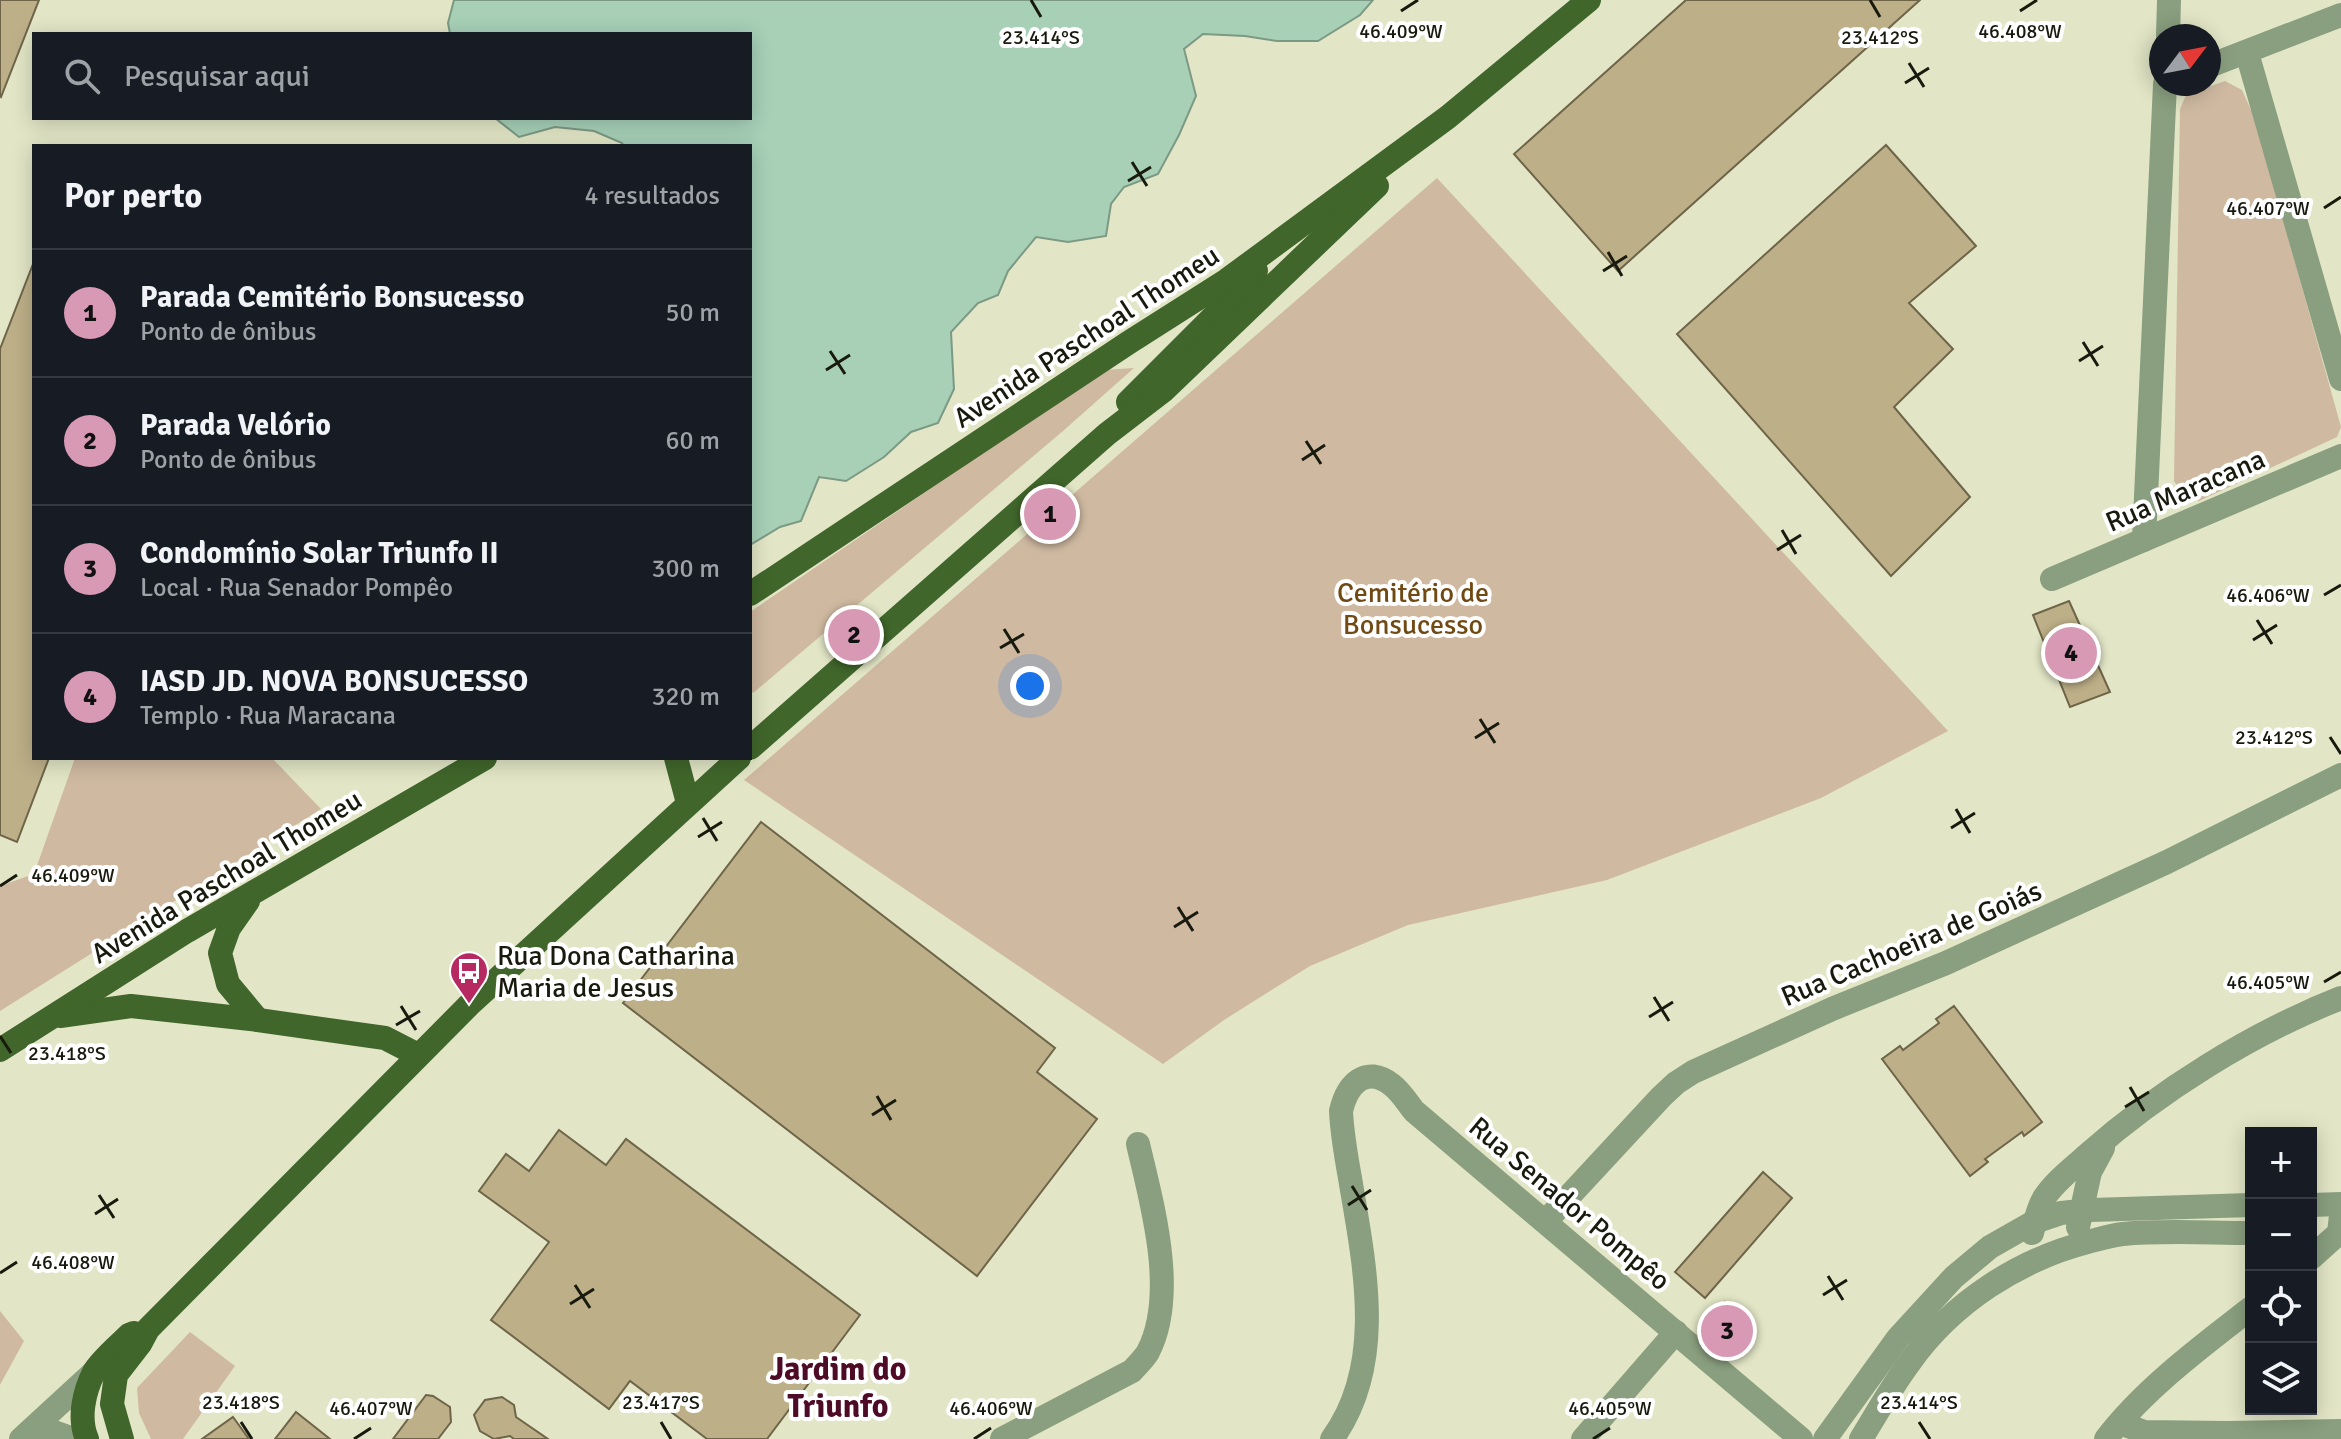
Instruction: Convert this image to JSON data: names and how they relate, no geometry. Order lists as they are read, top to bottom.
{
  "streets": {
    "main road": ["Avenida Paschoal Thomeu"],
    "street": ["Rua Maracana", "Rua Cachoeira de Goiás", "Rua Senador Pompêo"]
  },
  "crossings": [
    ["Rua Cachoeira de Goiás", "Rua Senador Pompêo"]
  ],
  "districts": ["Jardim do Triunfo"],
  "parks": ["Cemitério de Bonsucesso"],
  "places": {
    "bus stop": ["Rua Dona Catharina Maria de Jesus"]
  },
  "north": "top right",
  "page": {
    "search": "Pesquisar aqui",
    "heading": ["Por perto", "4 resultados"],
    "list": [
      {
        "mark": "1",
        "name": "Parada Cemitério Bonsucesso",
        "note": "Ponto de ônibus",
        "value": "50 m"
      },
      {
        "mark": "2",
        "name": "Parada Velório",
        "note": "Ponto de ônibus",
        "value": "60 m"
      },
      {
        "mark": "3",
        "name": "Condomínio Solar Triunfo II",
        "note": "Local · Rua Senador Pompêo",
        "value": "300 m"
      },
      {
        "mark": "4",
        "name": "IASD JD. NOVA BONSUCESSO",
        "note": "Templo · Rua Maracana",
        "value": "320 m"
      }
    ],
    "pins": [
      "1",
      "2",
      "4",
      "3"
    ],
    "map_buttons": ["+", "−"]
  },
  "coordinates": [
    "46.409°W",
    "46.408°W",
    "23.414°S",
    "23.412°S",
    "46.407°W",
    "46.406°W",
    "46.405°W",
    "23.418°S",
    "23.417°S"
  ]
}
